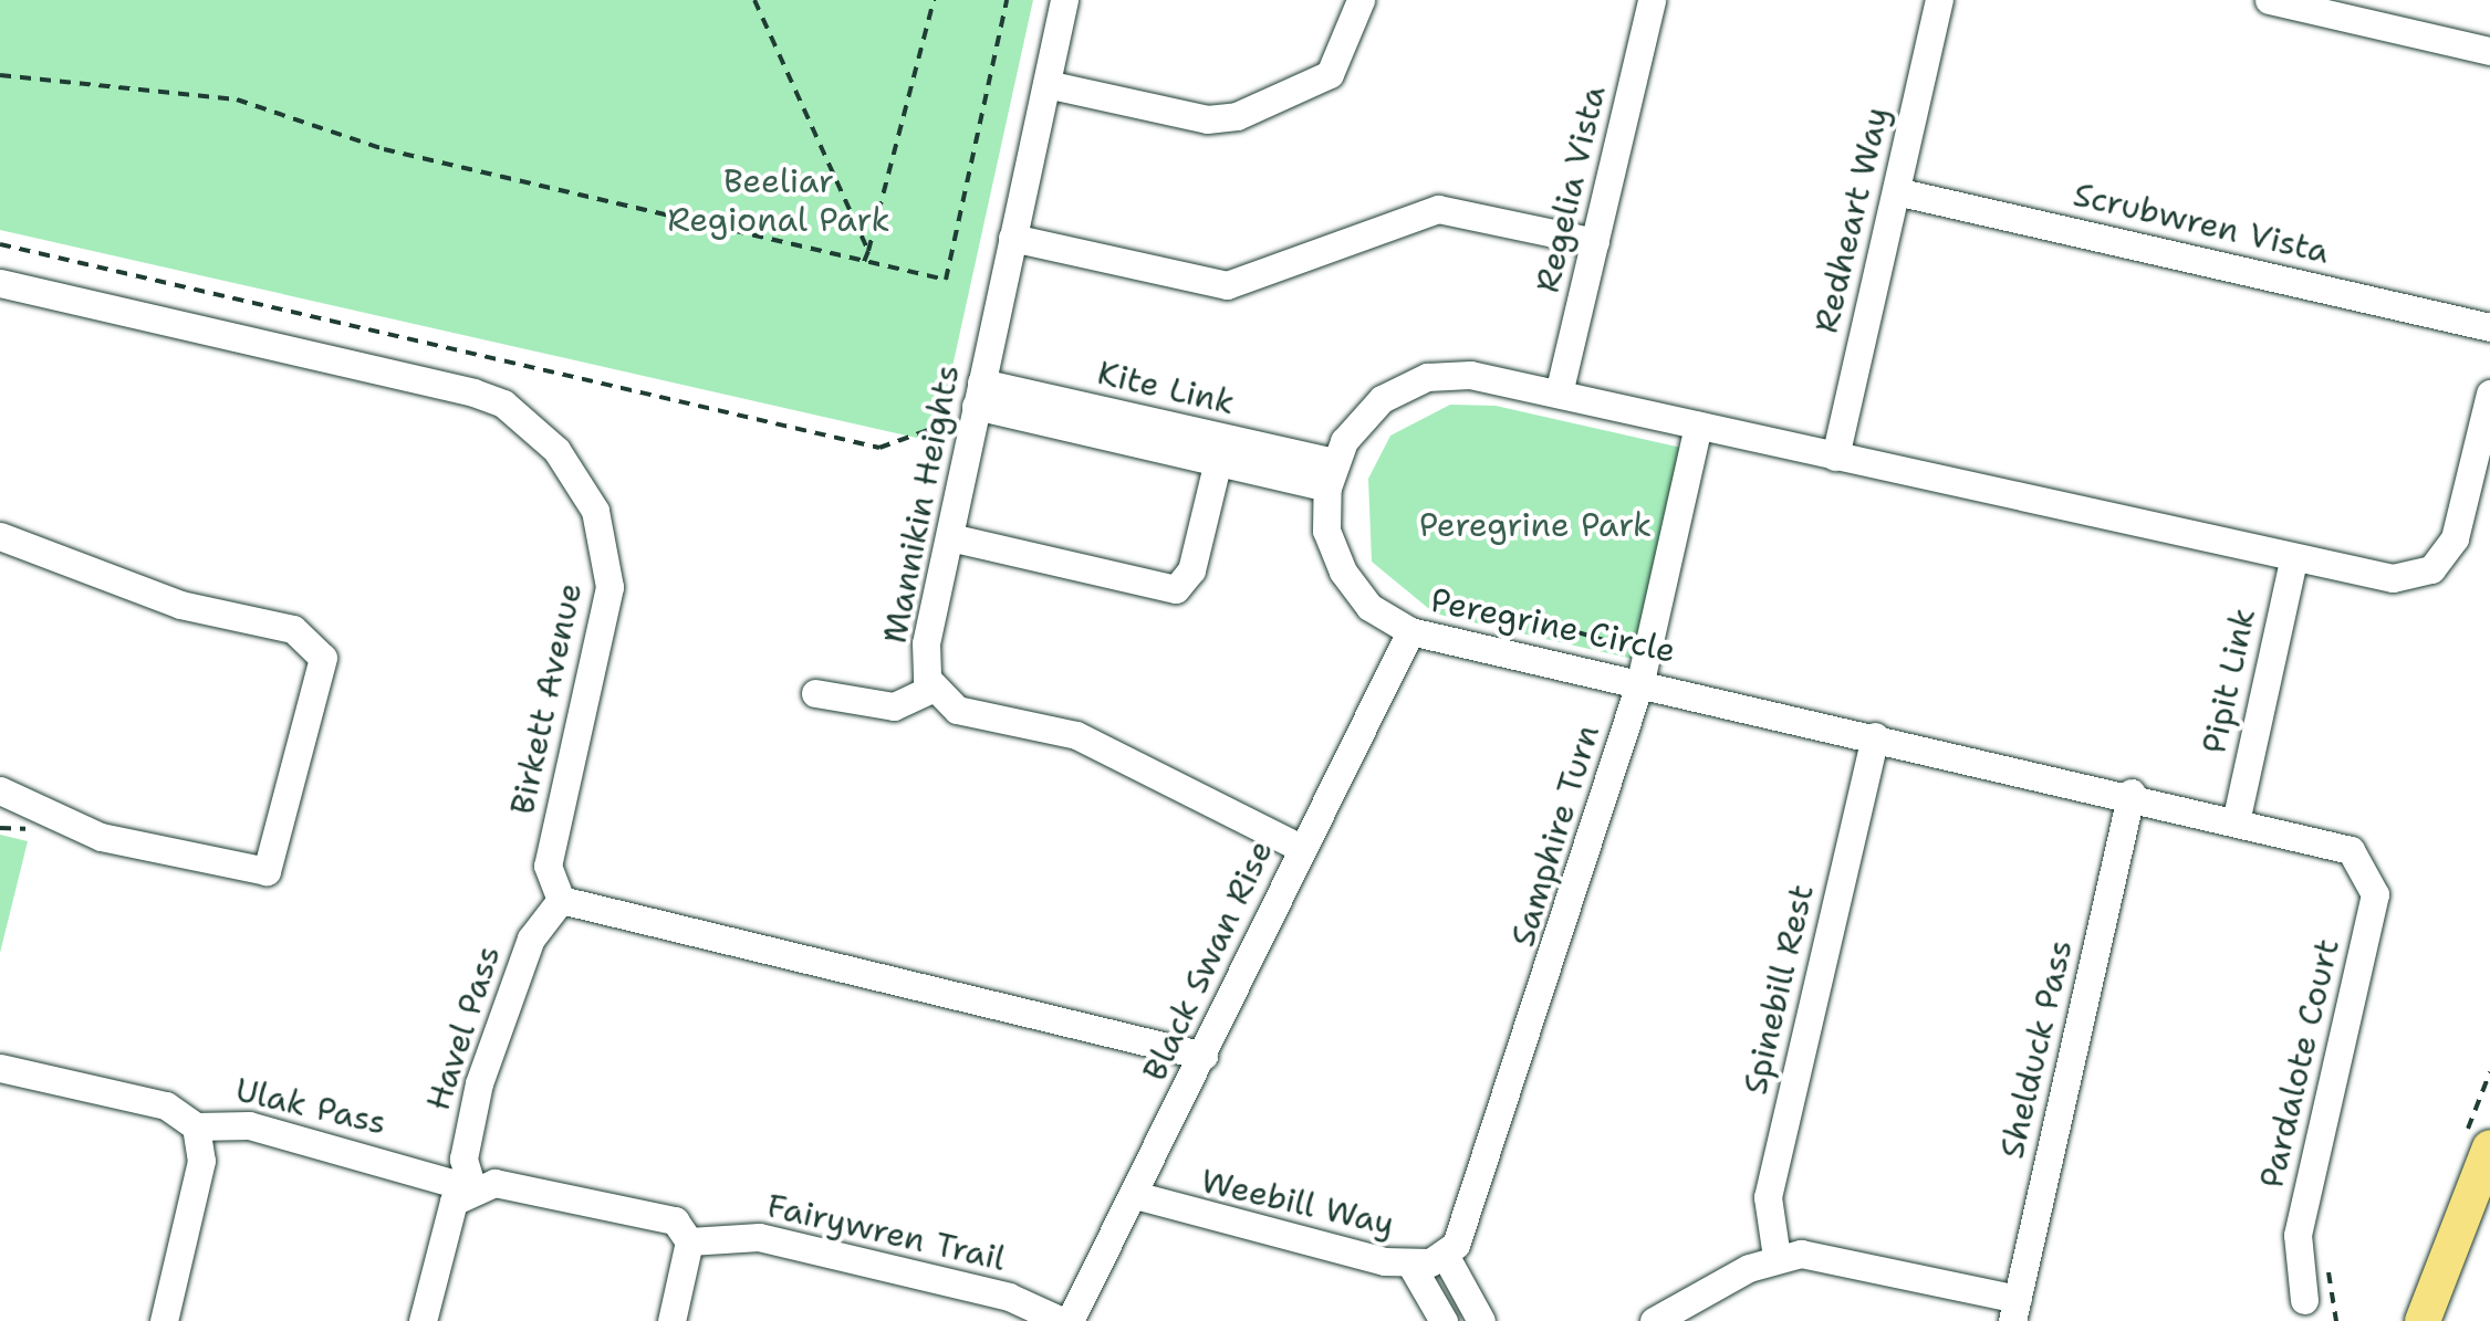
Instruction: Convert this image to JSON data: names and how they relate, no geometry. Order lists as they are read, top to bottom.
{
  "streets": {
    "street": [
      "Regelia Vista",
      "Redheart Way",
      "Scrubwren Vista",
      "Kite Link",
      "Mannikin Heights",
      "Peregrine Circle",
      "Pipit Link",
      "Birkett Avenue",
      "Samphire Turn",
      "Black Swan Rise",
      "Spinebill Rest",
      "Havel Pass",
      "Shelduck Pass",
      "Pardalote Court",
      "Ulak Pass",
      "Weebill Way",
      "Fairywren Trail"
    ]
  },
  "crossings": [
    ["Redheart Way", "Scrubwren Vista"],
    ["Kite Link", "Mannikin Heights"],
    ["Kite Link", "Peregrine Circle"],
    ["Mannikin Heights", "Black Swan Rise"],
    ["Peregrine Circle", "Pipit Link"],
    ["Peregrine Circle", "Samphire Turn"],
    ["Peregrine Circle", "Black Swan Rise"],
    ["Peregrine Circle", "Spinebill Rest"],
    ["Peregrine Circle", "Shelduck Pass"],
    ["Peregrine Circle", "Pardalote Court"],
    ["Birkett Avenue", "Havel Pass"],
    ["Samphire Turn", "Weebill Way"],
    ["Black Swan Rise", "Weebill Way"],
    ["Black Swan Rise", "Fairywren Trail"],
    ["Havel Pass", "Ulak Pass"],
    ["Ulak Pass", "Fairywren Trail"]
  ],
  "parks": ["Beeliar Regional Park", "Peregrine Park"]
}
